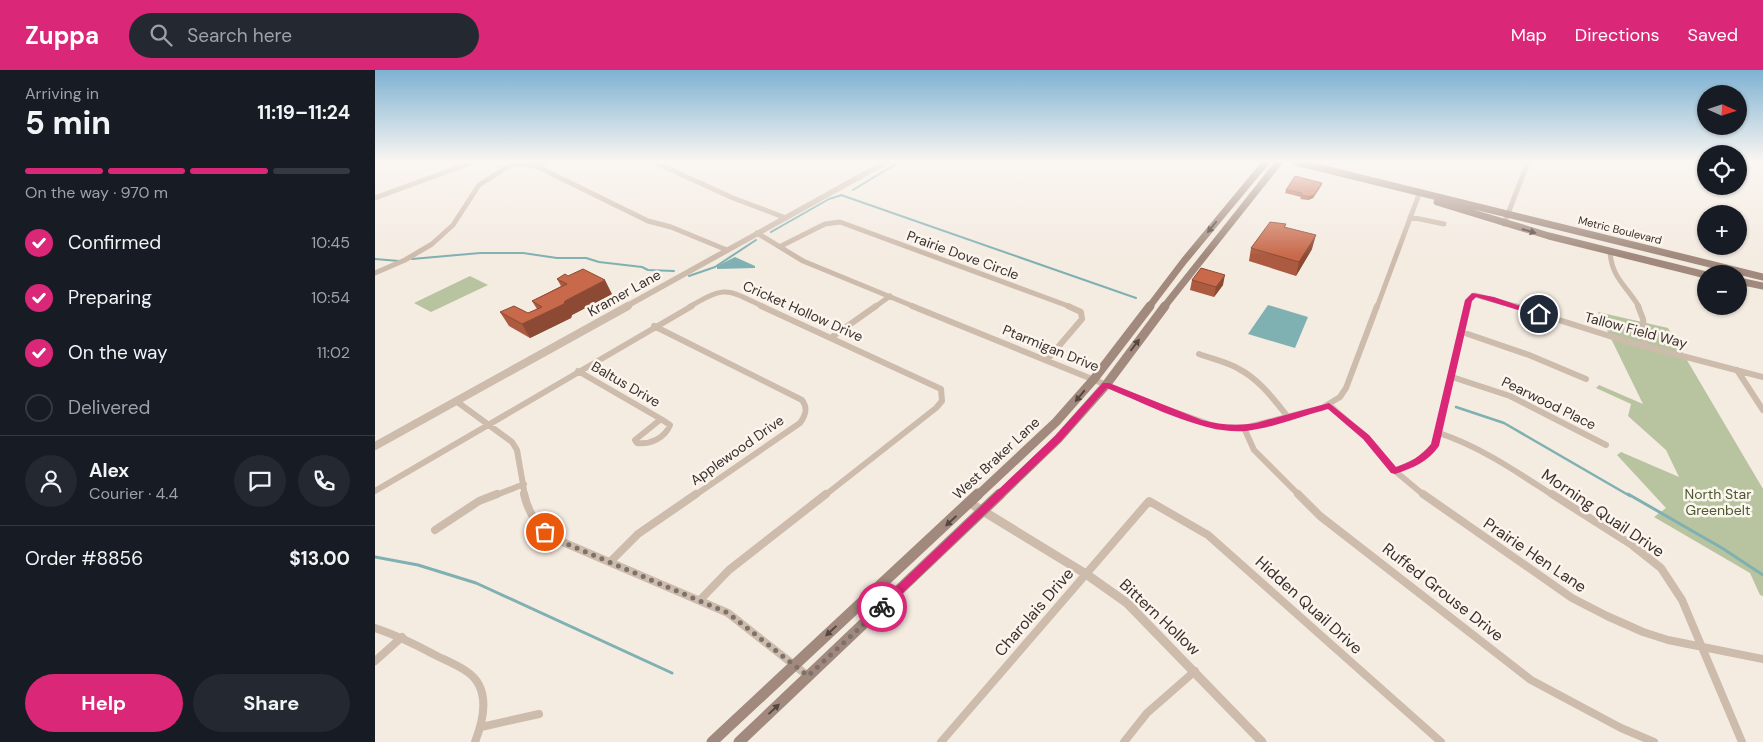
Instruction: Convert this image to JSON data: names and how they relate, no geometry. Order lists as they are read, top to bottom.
{
  "streets": {
    "main road": ["Metric Boulevard", "West Braker Lane"],
    "street": [
      "Prairie Dove Circle",
      "Kramer Lane",
      "Cricket Hollow Drive",
      "Tallow Field Way",
      "Ptarmigan Drive",
      "Baltus Drive",
      "Pearwood Place",
      "Applewood Drive",
      "Morning Quail Drive",
      "Prairie Hen Lane",
      "Ruffed Grouse Drive",
      "Hidden Quail Drive",
      "Charolais Drive",
      "Bittern Hollow"
    ]
  },
  "crossings": [
    ["Metric Boulevard", "Ptarmigan Drive"],
    ["Prairie Dove Circle", "Ptarmigan Drive"],
    ["Kramer Lane", "Ptarmigan Drive"],
    ["Cricket Hollow Drive", "Baltus Drive"],
    ["Cricket Hollow Drive", "Applewood Drive"],
    ["Ptarmigan Drive", "West Braker Lane"],
    ["Ptarmigan Drive", "Prairie Hen Lane"],
    ["Ptarmigan Drive", "Ruffed Grouse Drive"],
    ["West Braker Lane", "Bittern Hollow"],
    ["Morning Quail Drive", "Prairie Hen Lane"],
    ["Hidden Quail Drive", "Charolais Drive"],
    ["Charolais Drive", "Bittern Hollow"]
  ],
  "parks": ["North Star Greenbelt"],
  "north": "right",
  "page": {
    "header": "Zuppa",
    "search": "Search here",
    "nav": ["Map", "Directions", "Saved"],
    "heading": ["5 min", "Arriving in", "11:19–11:24"],
    "panel": [
      "Alex",
      "Courier · 4.4",
      "Order #8856",
      "$13.00"
    ],
    "map_buttons": ["+", "−"],
    "bar": "On the way · 970 m",
    "list": [
      ["Confirmed", "10:45"],
      ["Preparing", "10:54"],
      ["On the way", "11:02"],
      "Delivered"
    ],
    "buttons": ["Help", "Share"]
  }
}
